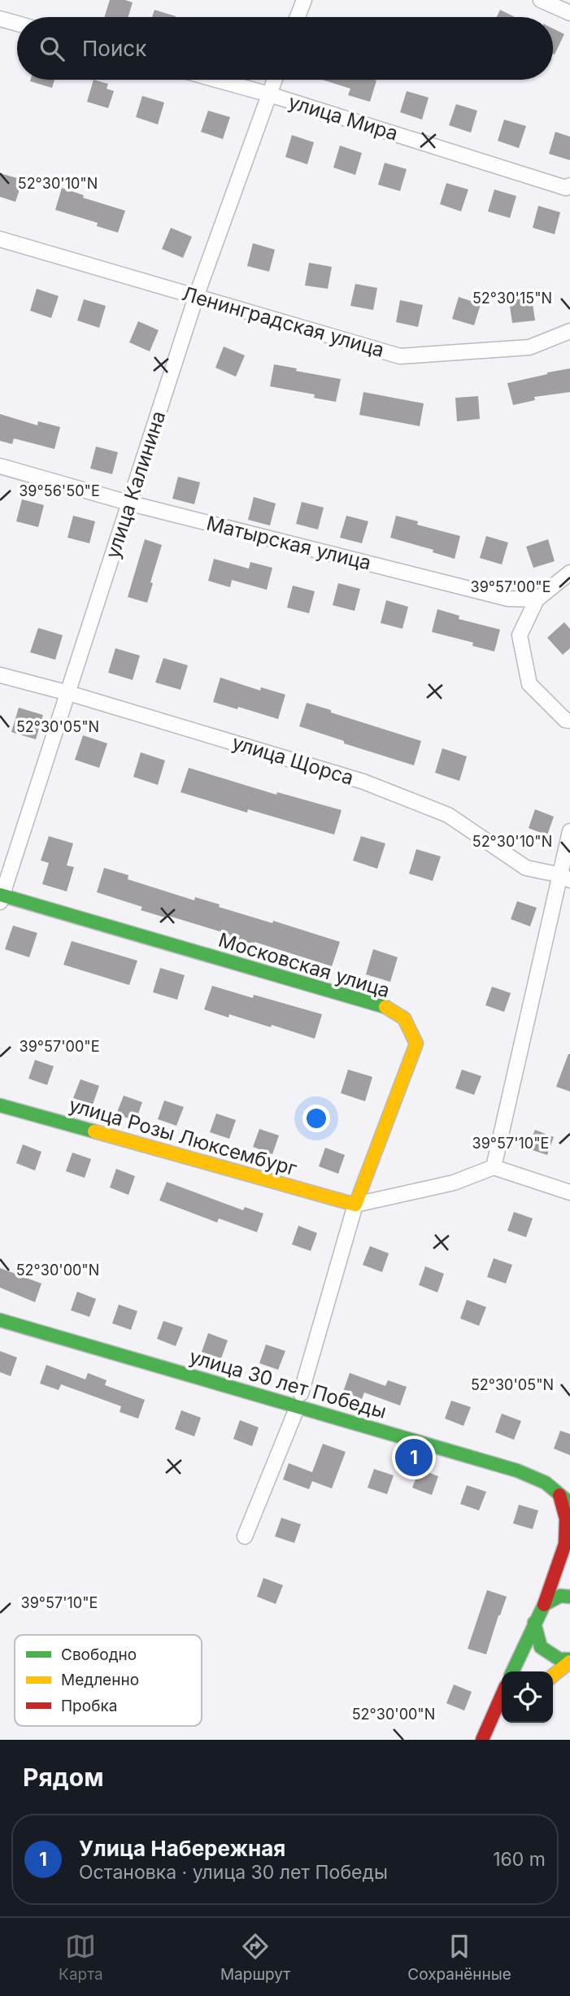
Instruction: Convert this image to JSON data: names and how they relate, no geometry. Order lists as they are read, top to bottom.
{
  "streets": {
    "main road": ["Московская улица", "улица Розы Люксембург", "улица 30 лет Победы"],
    "street": [
      "улица Мира",
      "Ленинградская улица",
      "улица Калинина",
      "Матырская улица",
      "улица Щорса"
    ]
  },
  "crossings": [
    ["улица Мира", "улица Калинина"],
    ["Ленинградская улица", "улица Калинина"],
    ["улица Калинина", "Матырская улица"],
    ["улица Калинина", "улица Щорса"],
    ["улица Калинина", "Московская улица"],
    ["Московская улица", "улица Розы Люксембург"]
  ],
  "legend": ["Свободно", "Медленно", "Пробка"],
  "page": {
    "search": "Поиск",
    "pins": "1",
    "heading": "Рядом",
    "list": [
      {
        "mark": "1",
        "name": "Улица Набережная",
        "note": "Остановка · улица 30 лет Победы",
        "value": "160 m"
      }
    ],
    "nav": ["Карта", "Маршрут", "Сохранённые"]
  },
  "coordinates": [
    "52°30'10\"N",
    "52°30'15\"N",
    "39°56'50\"E",
    "39°57'00\"E",
    "52°30'05\"N",
    "39°57'10\"E",
    "52°30'00\"N"
  ]
}
